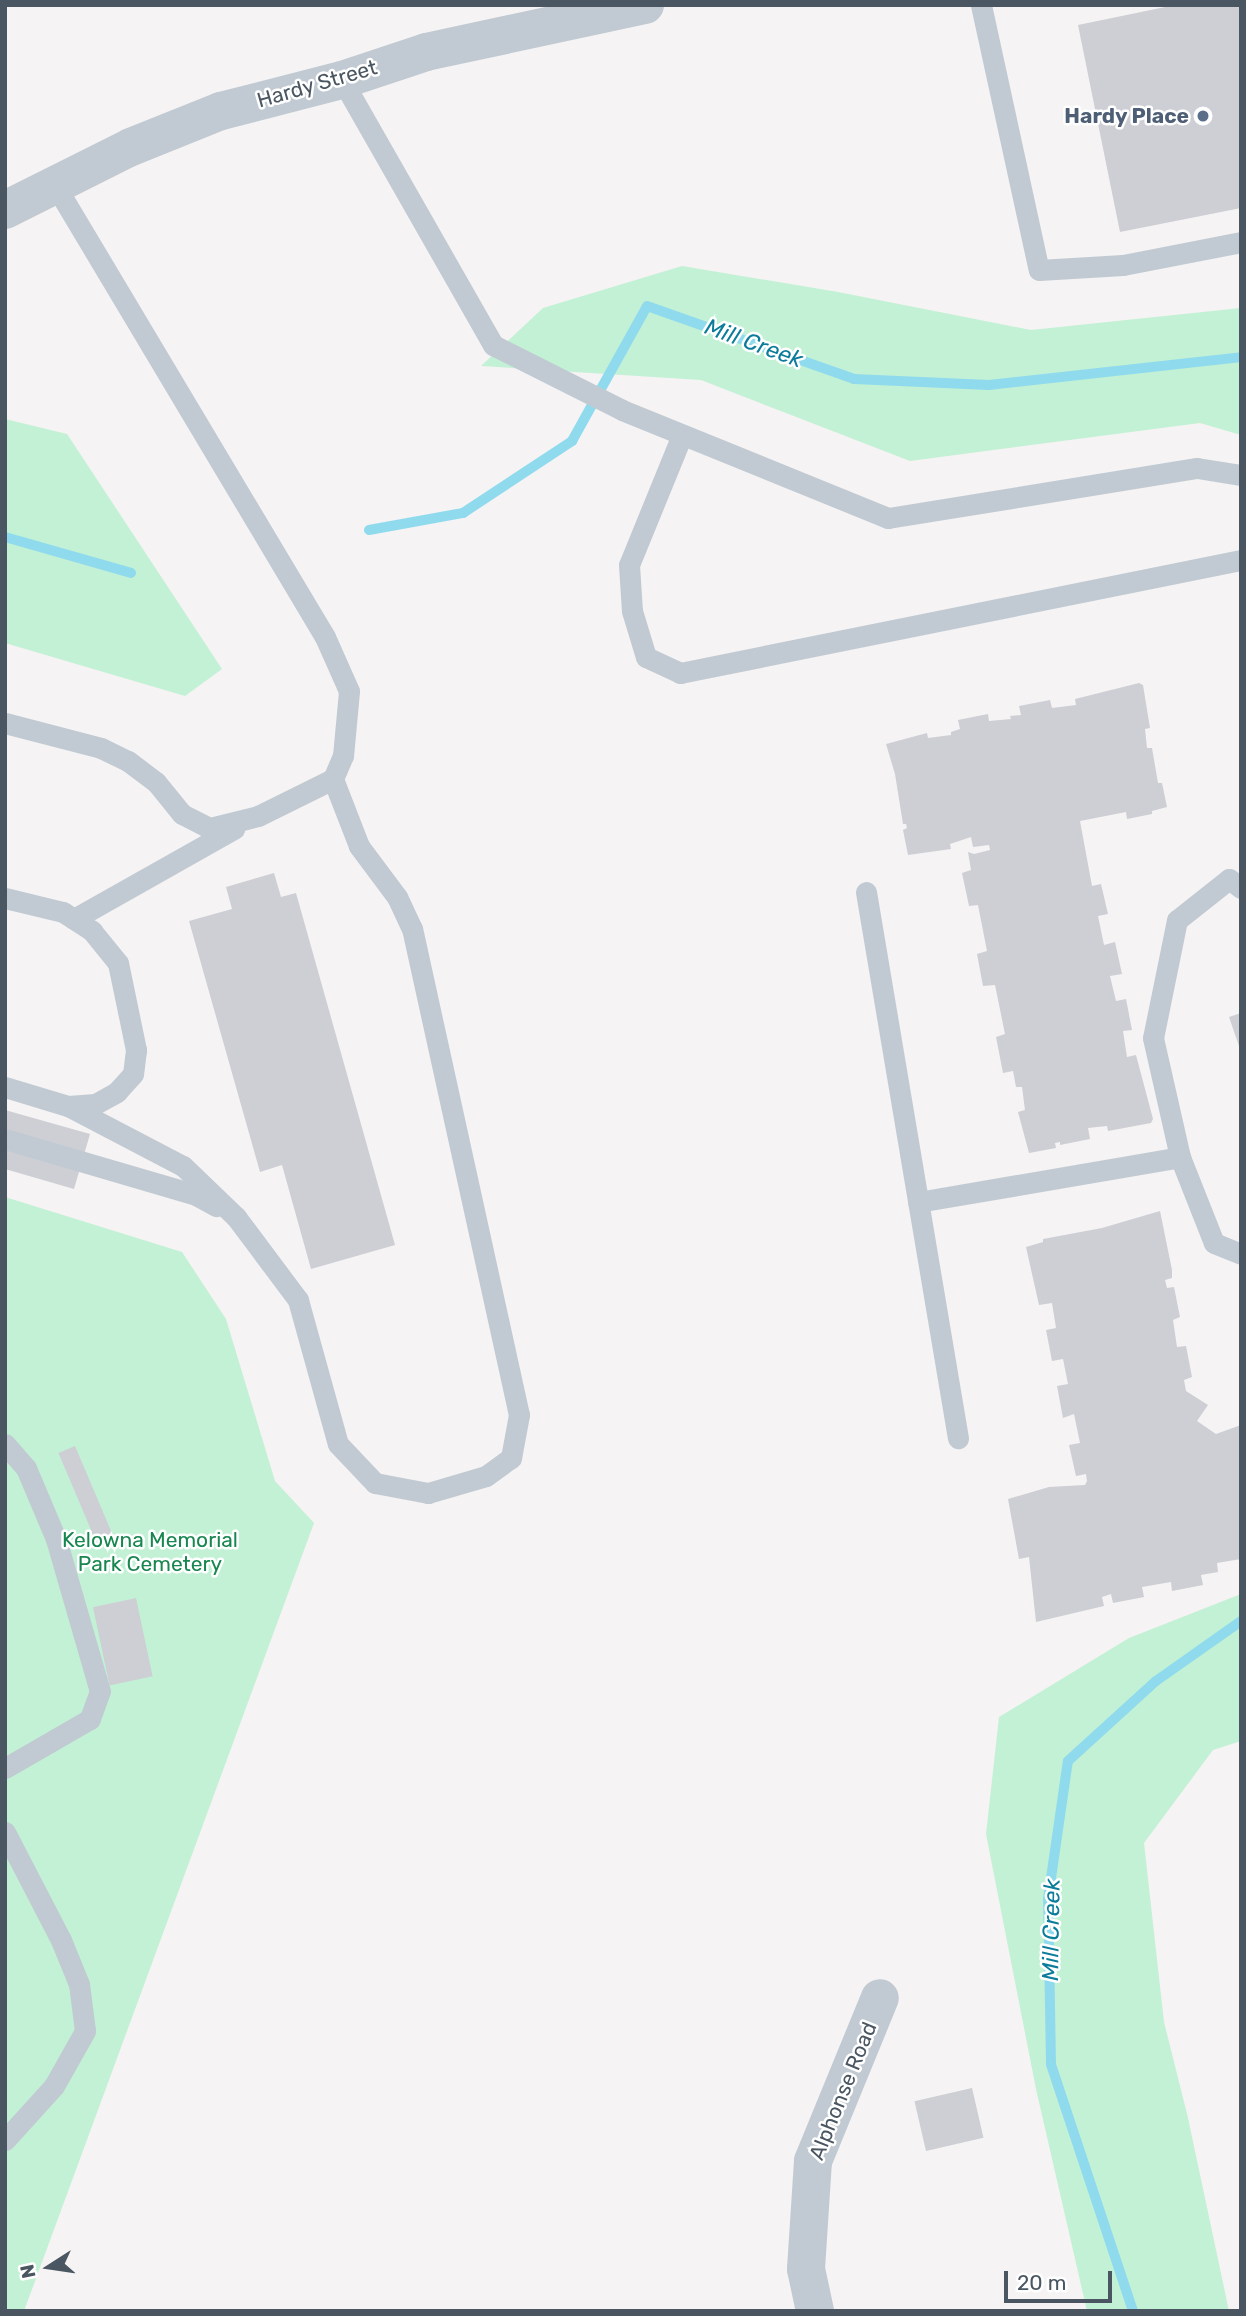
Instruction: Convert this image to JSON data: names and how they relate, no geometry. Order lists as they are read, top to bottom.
{
  "streets": {
    "street": ["Hardy Street", "Alphonse Road"]
  },
  "water": ["Mill Creek"],
  "parks": ["Kelowna Memorial Park Cemetery"],
  "places": ["Hardy Place"],
  "scale_bar": "20 m",
  "north": "left"
}
